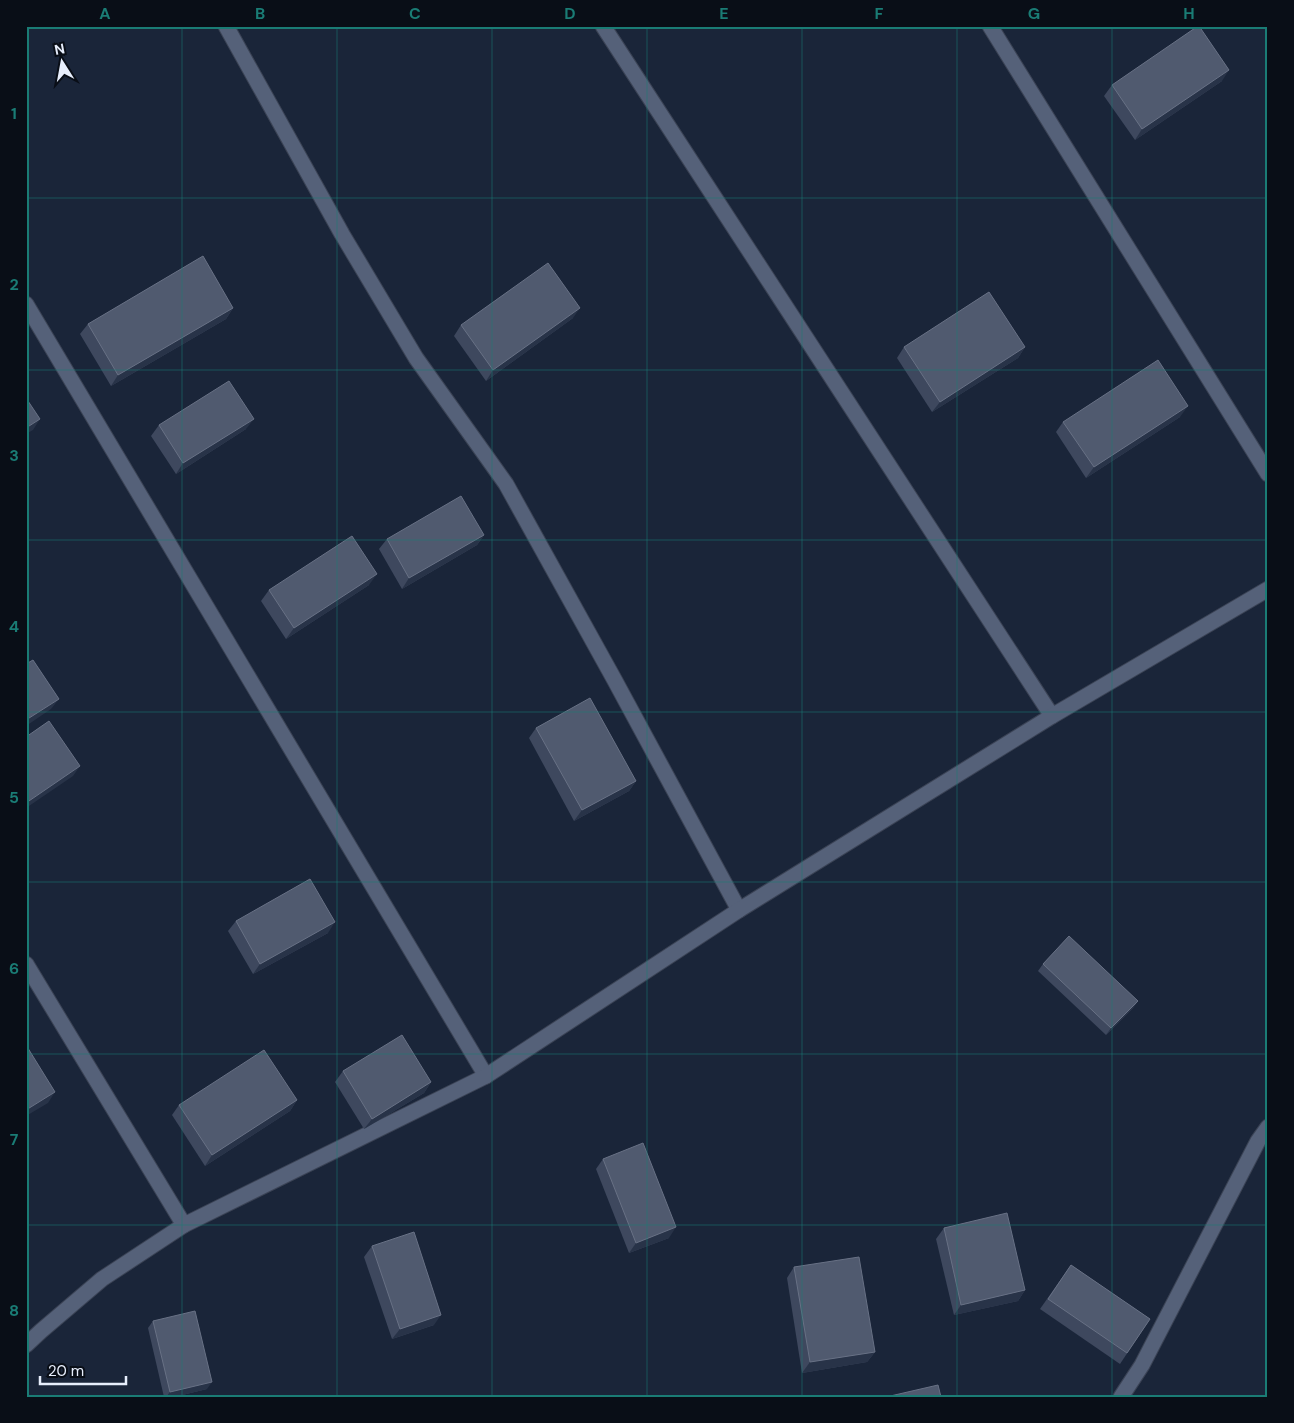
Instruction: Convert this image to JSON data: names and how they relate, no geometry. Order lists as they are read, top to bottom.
{
  "scale_bar": "20 m",
  "north": "top",
  "grid": {
    "columns": [
      "A",
      "B",
      "C",
      "D",
      "E",
      "F",
      "G",
      "H"
    ],
    "rows": [
      "1",
      "2",
      "3",
      "4",
      "5",
      "6",
      "7",
      "8"
    ]
  }
}
